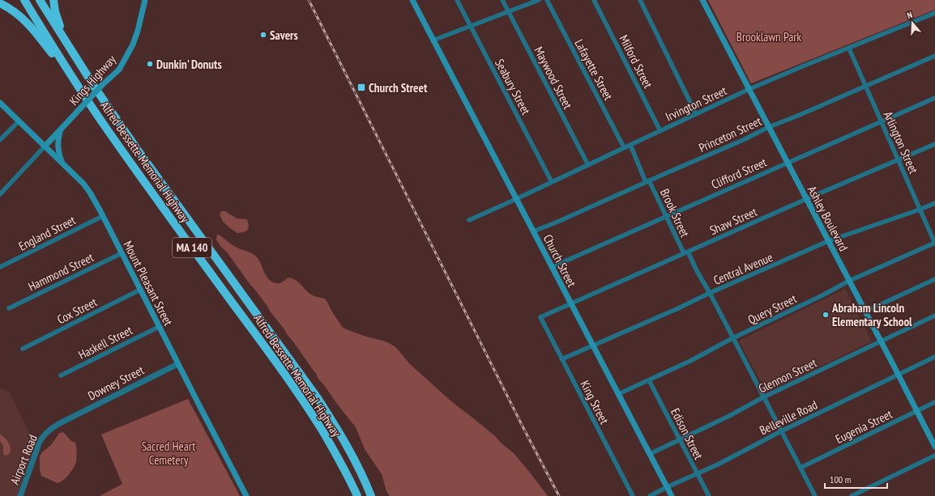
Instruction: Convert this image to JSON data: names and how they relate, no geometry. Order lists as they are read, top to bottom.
{
  "streets": {
    "highway": ["Alfred Bessette Memorial Highway", "MA 140"],
    "main road": [
      "Kings Highway",
      "Ashley Boulevard",
      "Church Street",
      "Mount Pleasant Street"
    ],
    "street": [
      "Milford Street",
      "Lafayette Street",
      "Maywood Street",
      "Seabury Street",
      "Irvington Street",
      "Princeton Street",
      "Arlington Street",
      "Clifford Street",
      "Brook Street",
      "Shaw Street",
      "England Street",
      "Central Avenue",
      "Hammond Street",
      "Query Street",
      "Cox Street",
      "Haskell Street",
      "Glennon Street",
      "Downey Street",
      "King Street",
      "Belleville Road",
      "Eugenia Street",
      "Edison Street",
      "Airport Road"
    ]
  },
  "crossings": [
    ["Milford Street", "Irvington Street"],
    ["Lafayette Street", "Irvington Street"],
    ["Maywood Street", "Irvington Street"],
    ["Kings Highway", "Mount Pleasant Street"],
    ["Seabury Street", "Irvington Street"],
    ["Irvington Street", "Arlington Street"],
    ["Irvington Street", "Brook Street"],
    ["Irvington Street", "Ashley Boulevard"],
    ["Irvington Street", "Church Street"],
    ["Princeton Street", "Arlington Street"],
    ["Princeton Street", "Brook Street"],
    ["Princeton Street", "Ashley Boulevard"],
    ["Princeton Street", "Church Street"],
    ["Arlington Street", "Clifford Street"],
    ["Arlington Street", "Shaw Street"],
    ["Arlington Street", "Central Avenue"],
    ["Arlington Street", "Query Street"],
    ["Clifford Street", "Brook Street"],
    ["Clifford Street", "Ashley Boulevard"],
    ["Clifford Street", "Church Street"],
    ["Brook Street", "Shaw Street"],
    ["Brook Street", "Central Avenue"],
    ["Brook Street", "Query Street"],
    ["Brook Street", "Glennon Street"],
    ["Brook Street", "Belleville Road"],
    ["Brook Street", "Eugenia Street"],
    ["Ashley Boulevard", "Shaw Street"],
    ["Ashley Boulevard", "Central Avenue"],
    ["Ashley Boulevard", "Query Street"],
    ["Ashley Boulevard", "Glennon Street"],
    ["Ashley Boulevard", "Belleville Road"],
    ["Ashley Boulevard", "Eugenia Street"],
    ["Shaw Street", "Church Street"],
    ["Shaw Street", "King Street"],
    ["England Street", "Mount Pleasant Street"],
    ["Church Street", "Central Avenue"],
    ["Church Street", "Query Street"],
    ["Church Street", "Glennon Street"],
    ["Church Street", "Belleville Road"],
    ["Central Avenue", "King Street"],
    ["Hammond Street", "Mount Pleasant Street"],
    ["Mount Pleasant Street", "Cox Street"],
    ["Mount Pleasant Street", "Haskell Street"],
    ["Mount Pleasant Street", "Downey Street"],
    ["Query Street", "Edison Street"],
    ["Glennon Street", "Edison Street"],
    ["Downey Street", "Airport Road"],
    ["Belleville Road", "Edison Street"]
  ],
  "parks": ["Brooklawn Park", "Sacred Heart Cemetery"],
  "places": {
    "other": ["Savers", "Dunkin' Donuts", "Abraham Lincoln Elementary School"],
    "transit": ["Church Street"]
  },
  "scale_bar": "100 m",
  "north": "top"
}
